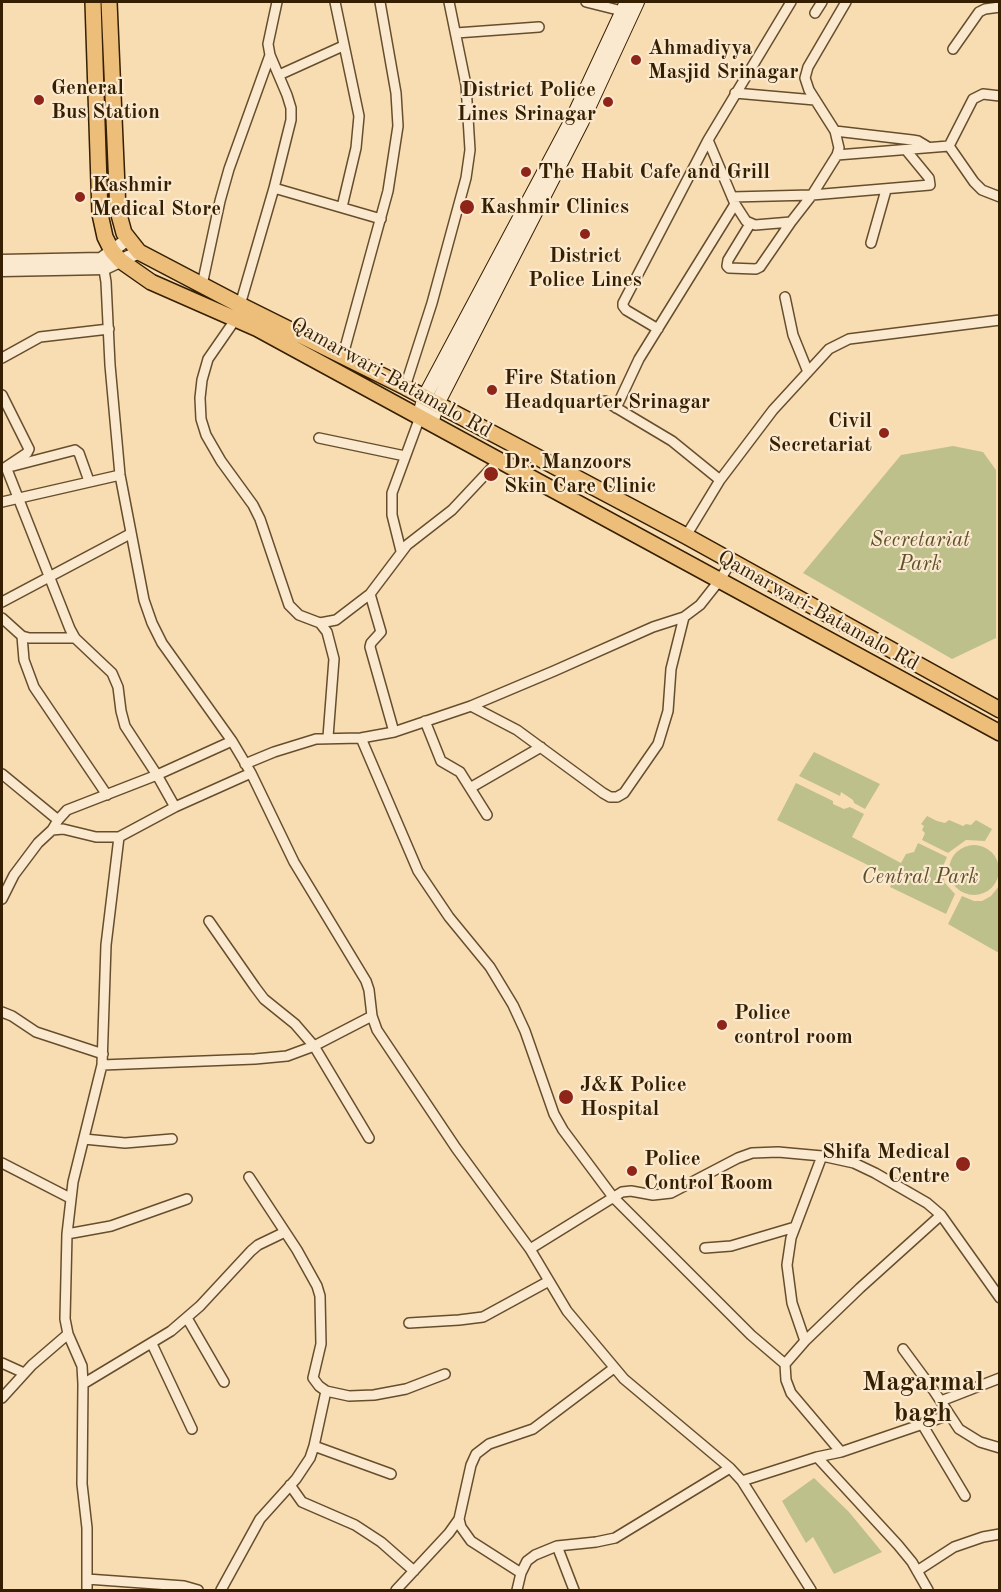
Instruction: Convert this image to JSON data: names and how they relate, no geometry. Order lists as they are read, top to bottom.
{
  "streets": {
    "main road": ["Qamarwari-Batamalo Rd"]
  },
  "districts": ["Magarmal bagh"],
  "parks": ["Secretariat Park", "Central Park"],
  "places": [
    "Ahmadiyya Masjid Srinagar",
    "General Bus Station",
    "District Police Lines Srinagar",
    "The Habit Cafe and Grill",
    "Kashmir Medical Store",
    "Kashmir Clinics",
    "District Police Lines",
    "Fire Station Headquarter Srinagar",
    "Civil Secretariat",
    "Dr. Manzoors Skin Care Clinic",
    "Police control room",
    "J&K Police Hospital",
    "Shifa Medical Centre",
    "Police Control Room"
  ]
}
